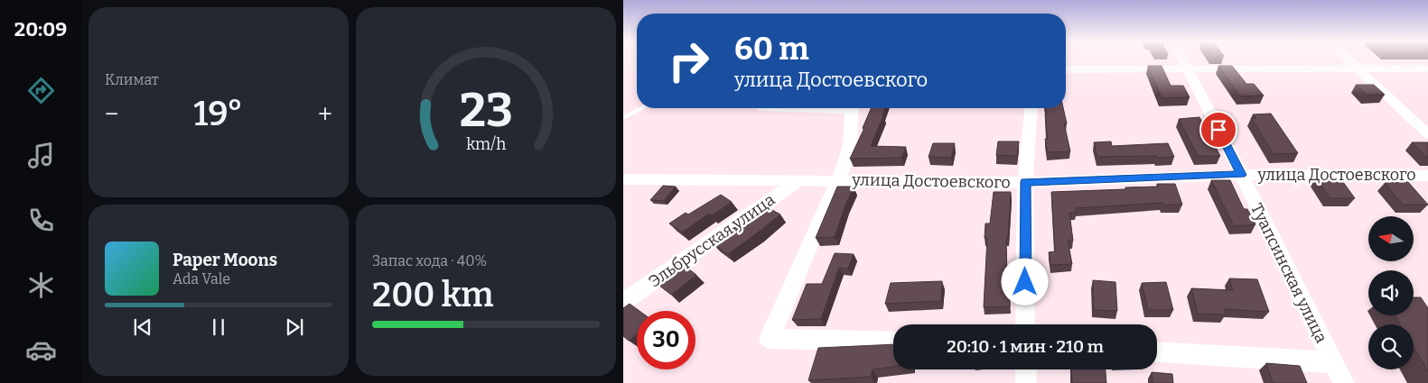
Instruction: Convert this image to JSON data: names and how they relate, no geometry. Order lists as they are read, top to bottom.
{
  "streets": {
    "street": ["улица Достоевского", "Эльбрусская улица", "Туапсинская улица"]
  },
  "crossings": [
    ["улица Достоевского", "Эльбрусская улица"],
    ["улица Достоевского", "Туапсинская улица"]
  ],
  "north": "left",
  "page": {
    "tabs": "20:09",
    "tile": [
      "Климат",
      ["Запас хода · 40%", "200 km"]
    ],
    "turn": ["60 m", "улица Достоевского"],
    "heat": ["−", "19°", "+"],
    "song": ["Paper Moons", "Ada Vale"],
    "limit": "30",
    "trip": "20:10 · 1 мин · 210 m",
    "gauge": ["23", "km/h"]
  }
}
